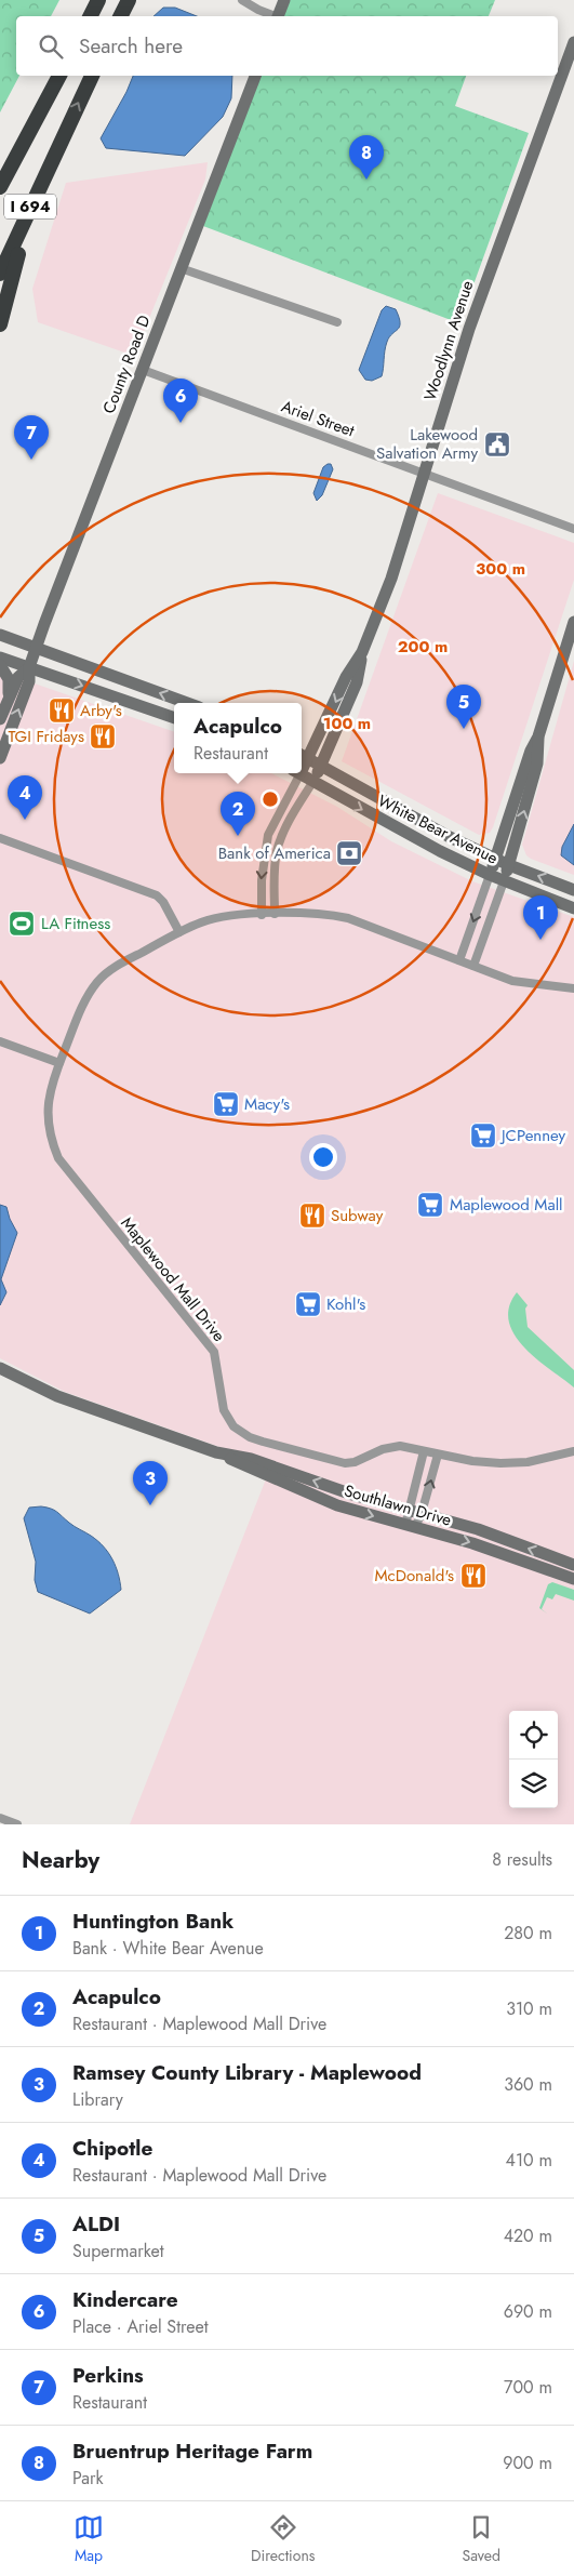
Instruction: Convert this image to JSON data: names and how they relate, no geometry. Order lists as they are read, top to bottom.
{
  "streets": {
    "highway": ["I 694"],
    "street": [
      "Woodlynn Avenue",
      "County Road D",
      "Ariel Street",
      "White Bear Avenue",
      "Maplewood Mall Drive",
      "Southlawn Drive"
    ]
  },
  "crossings": [
    ["Woodlynn Avenue", "Ariel Street"],
    ["Woodlynn Avenue", "White Bear Avenue"],
    ["County Road D", "Ariel Street"]
  ],
  "places": {
    "public building": ["Lakewood Salvation Army"],
    "restaurant": [
      "Arby's",
      "TGI Fridays",
      "Subway",
      "McDonald's"
    ],
    "bank": ["Bank of America"],
    "sports": ["LA Fitness"],
    "supermarket": [
      "Macy's",
      "JCPenney",
      "Maplewood Mall",
      "Kohl's"
    ]
  },
  "page": {
    "search": "Search here",
    "pins": [
      "8",
      "6",
      "7",
      "5",
      "4",
      "2",
      "1",
      "3"
    ],
    "popup": ["Acapulco", "Restaurant"],
    "heading": ["Nearby", "8 results"],
    "list": [
      {
        "mark": "1",
        "name": "Huntington Bank",
        "note": "Bank · White Bear Avenue",
        "value": "280 m"
      },
      {
        "mark": "2",
        "name": "Acapulco",
        "note": "Restaurant · Maplewood Mall Drive",
        "value": "310 m"
      },
      {
        "mark": "3",
        "name": "Ramsey County Library - Maplewood",
        "note": "Library",
        "value": "360 m"
      },
      {
        "mark": "4",
        "name": "Chipotle",
        "note": "Restaurant · Maplewood Mall Drive",
        "value": "410 m"
      },
      {
        "mark": "5",
        "name": "ALDI",
        "note": "Supermarket",
        "value": "420 m"
      },
      {
        "mark": "6",
        "name": "Kindercare",
        "note": "Place · Ariel Street",
        "value": "690 m"
      },
      {
        "mark": "7",
        "name": "Perkins",
        "note": "Restaurant",
        "value": "700 m"
      },
      {
        "mark": "8",
        "name": "Bruentrup Heritage Farm",
        "note": "Park",
        "value": "900 m"
      }
    ],
    "nav": ["Map", "Directions", "Saved"]
  },
  "rings": ["300 m", "200 m", "100 m"]
}
